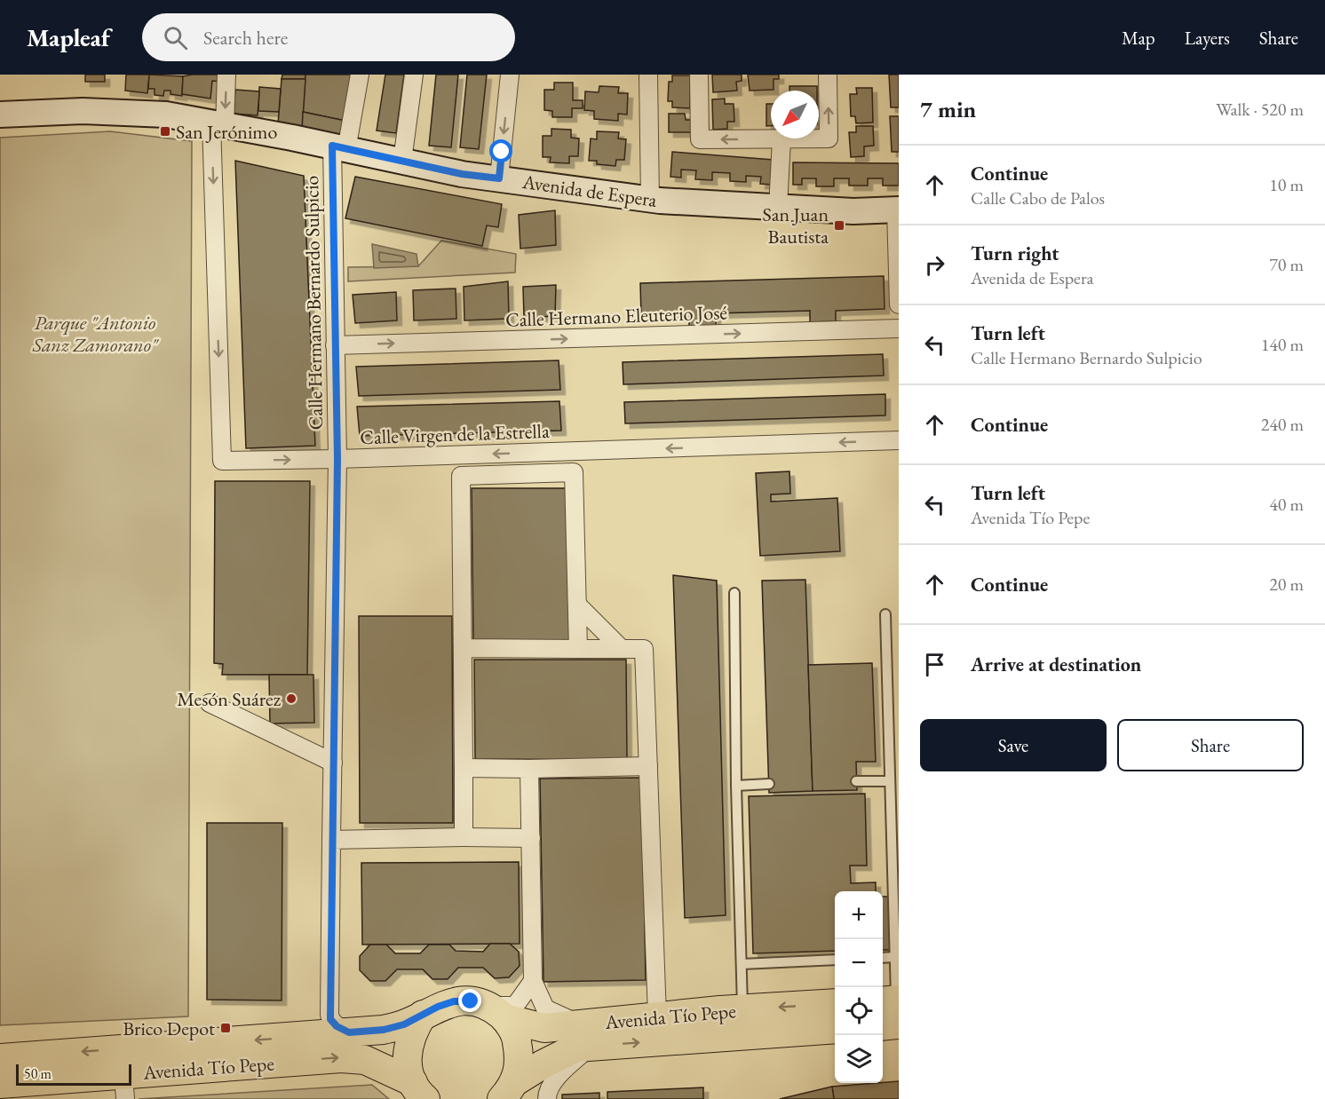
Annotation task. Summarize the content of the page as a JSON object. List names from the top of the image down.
{
  "streets": {
    "main road": ["Avenida Tío Pepe"],
    "street": [
      "Avenida de Espera",
      "Calle Hermano Bernardo Sulpicio",
      "Calle Hermano Eleuterio José",
      "Calle Virgen de la Estrella"
    ]
  },
  "crossings": [
    ["Avenida de Espera", "Calle Hermano Bernardo Sulpicio"],
    ["Avenida de Espera", "Calle Virgen de la Estrella"],
    ["Calle Hermano Bernardo Sulpicio", "Calle Hermano Eleuterio José"],
    ["Calle Hermano Bernardo Sulpicio", "Calle Virgen de la Estrella"],
    ["Calle Hermano Bernardo Sulpicio", "Avenida Tío Pepe"]
  ],
  "one_way": ["Calle Hermano Eleuterio José"],
  "parks": ["Parque \"Antonio Sanz Zamorano\""],
  "places": {
    "transit": ["San Jerónimo", "San Juan Bautista", "Brico Depot"],
    "other": ["Mesón Suárez"]
  },
  "scale_bar": "50 m",
  "north": "bottom left",
  "page": {
    "header": "Mapleaf",
    "search": "Search here",
    "nav": ["Map", "Layers", "Share"],
    "heading": ["7 min", "Walk · 520 m"],
    "list": [
      ["Continue", "Calle Cabo de Palos", "10 m"],
      ["Turn right", "Avenida de Espera", "70 m"],
      ["Turn left", "Calle Hermano Bernardo Sulpicio", "140 m"],
      ["Continue", "240 m"],
      ["Turn left", "Avenida Tío Pepe", "40 m"],
      ["Continue", "20 m"],
      "Arrive at destination"
    ],
    "buttons": ["Save", "Share"],
    "map_buttons": ["+", "−"],
    "scale": "50 m"
  }
}
